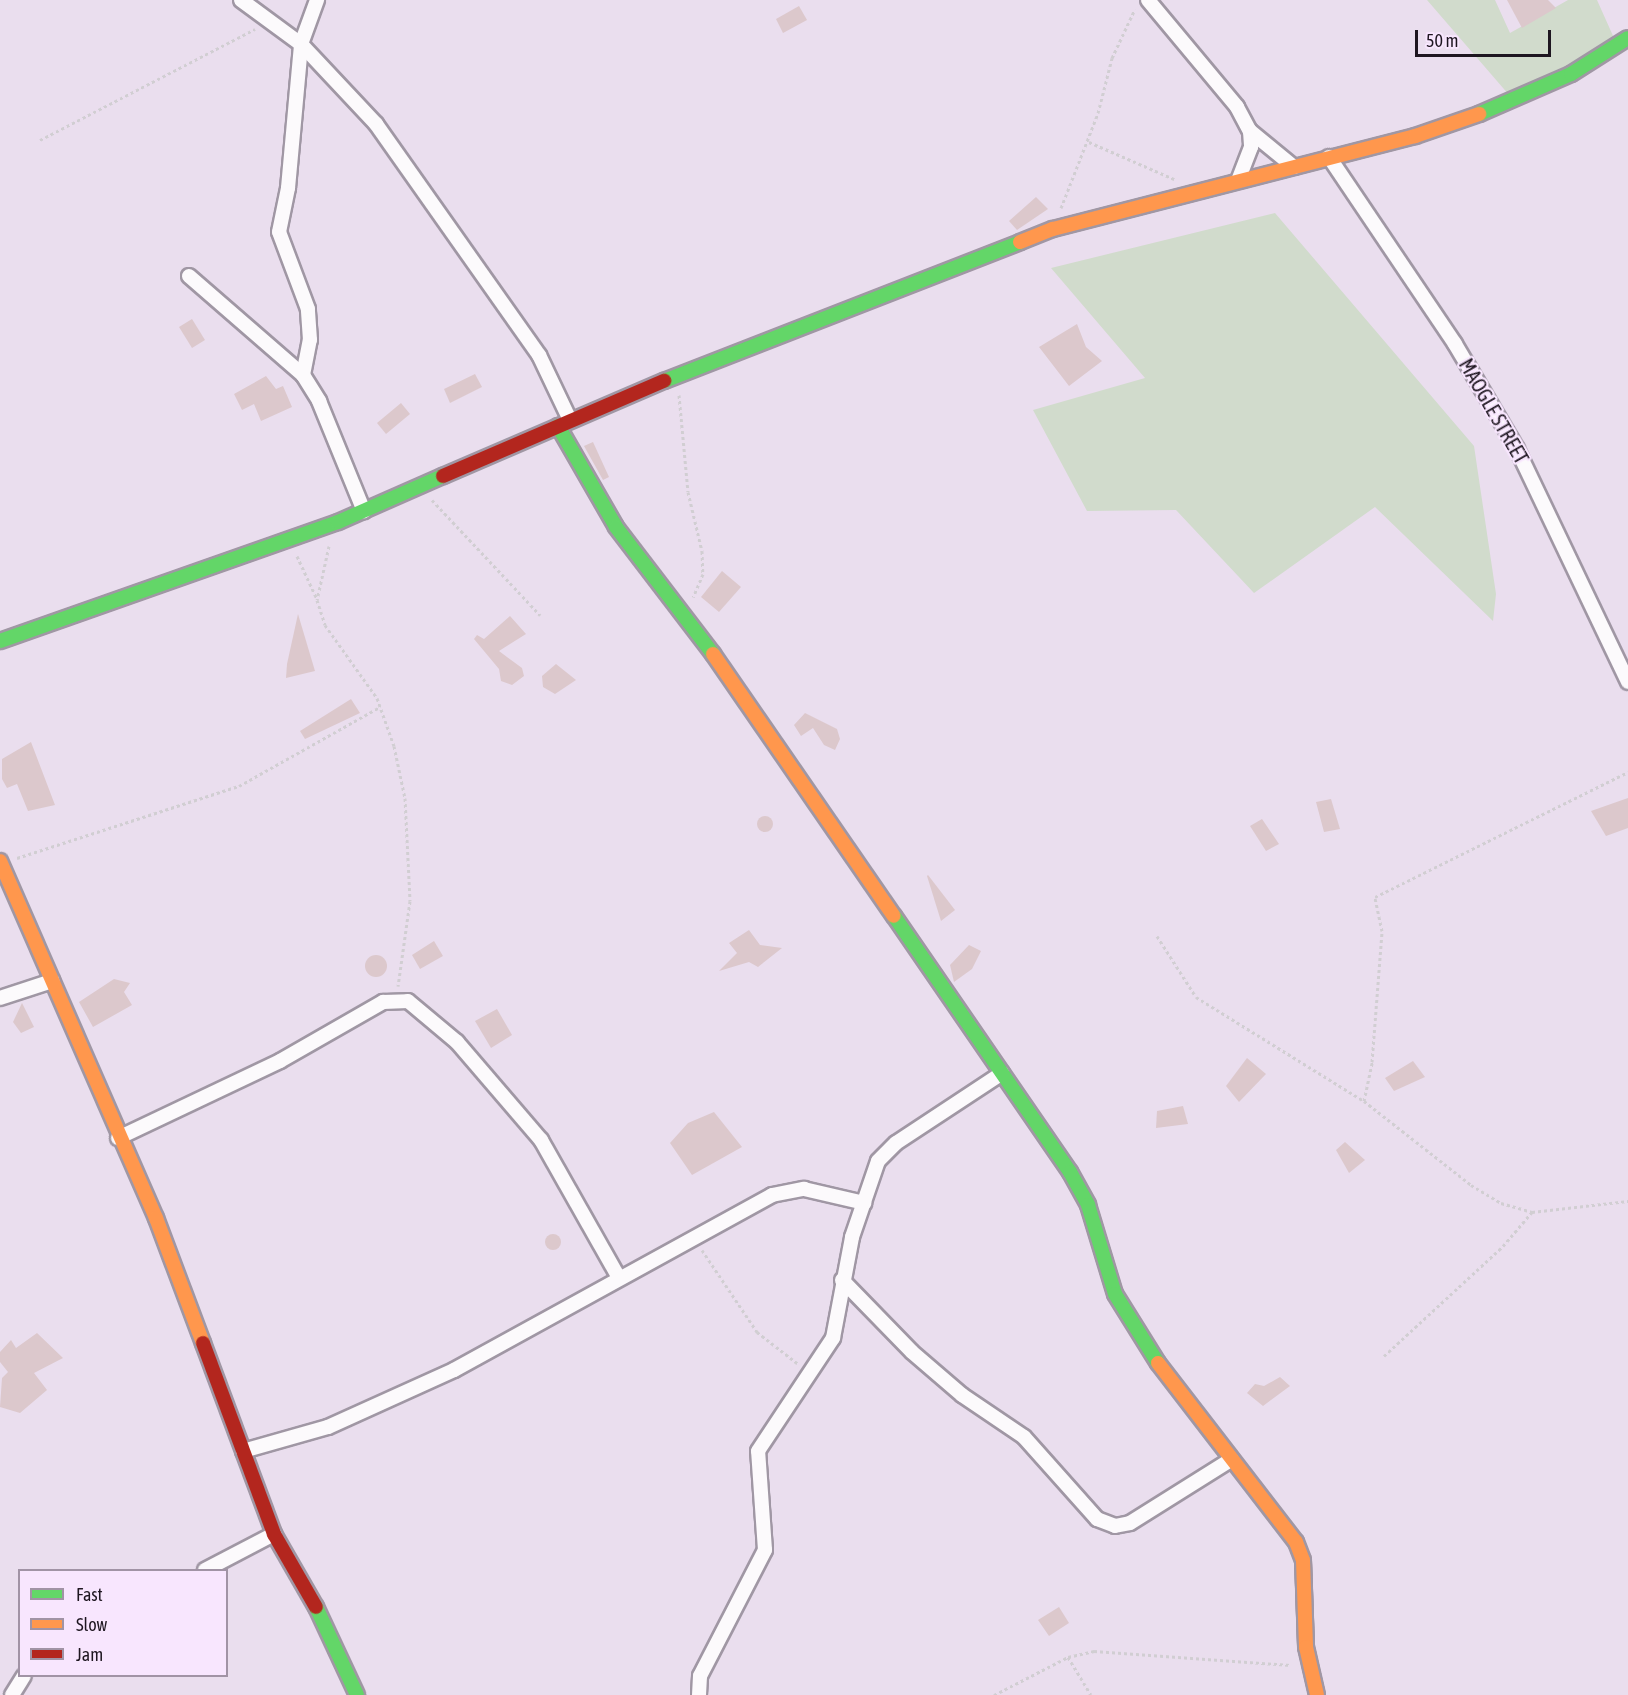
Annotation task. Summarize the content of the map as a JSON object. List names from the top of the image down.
{
  "streets": {
    "street": ["MAOGLE STREET"]
  },
  "legend": ["Fast", "Slow", "Jam"],
  "scale_bar": "50 m"
}
